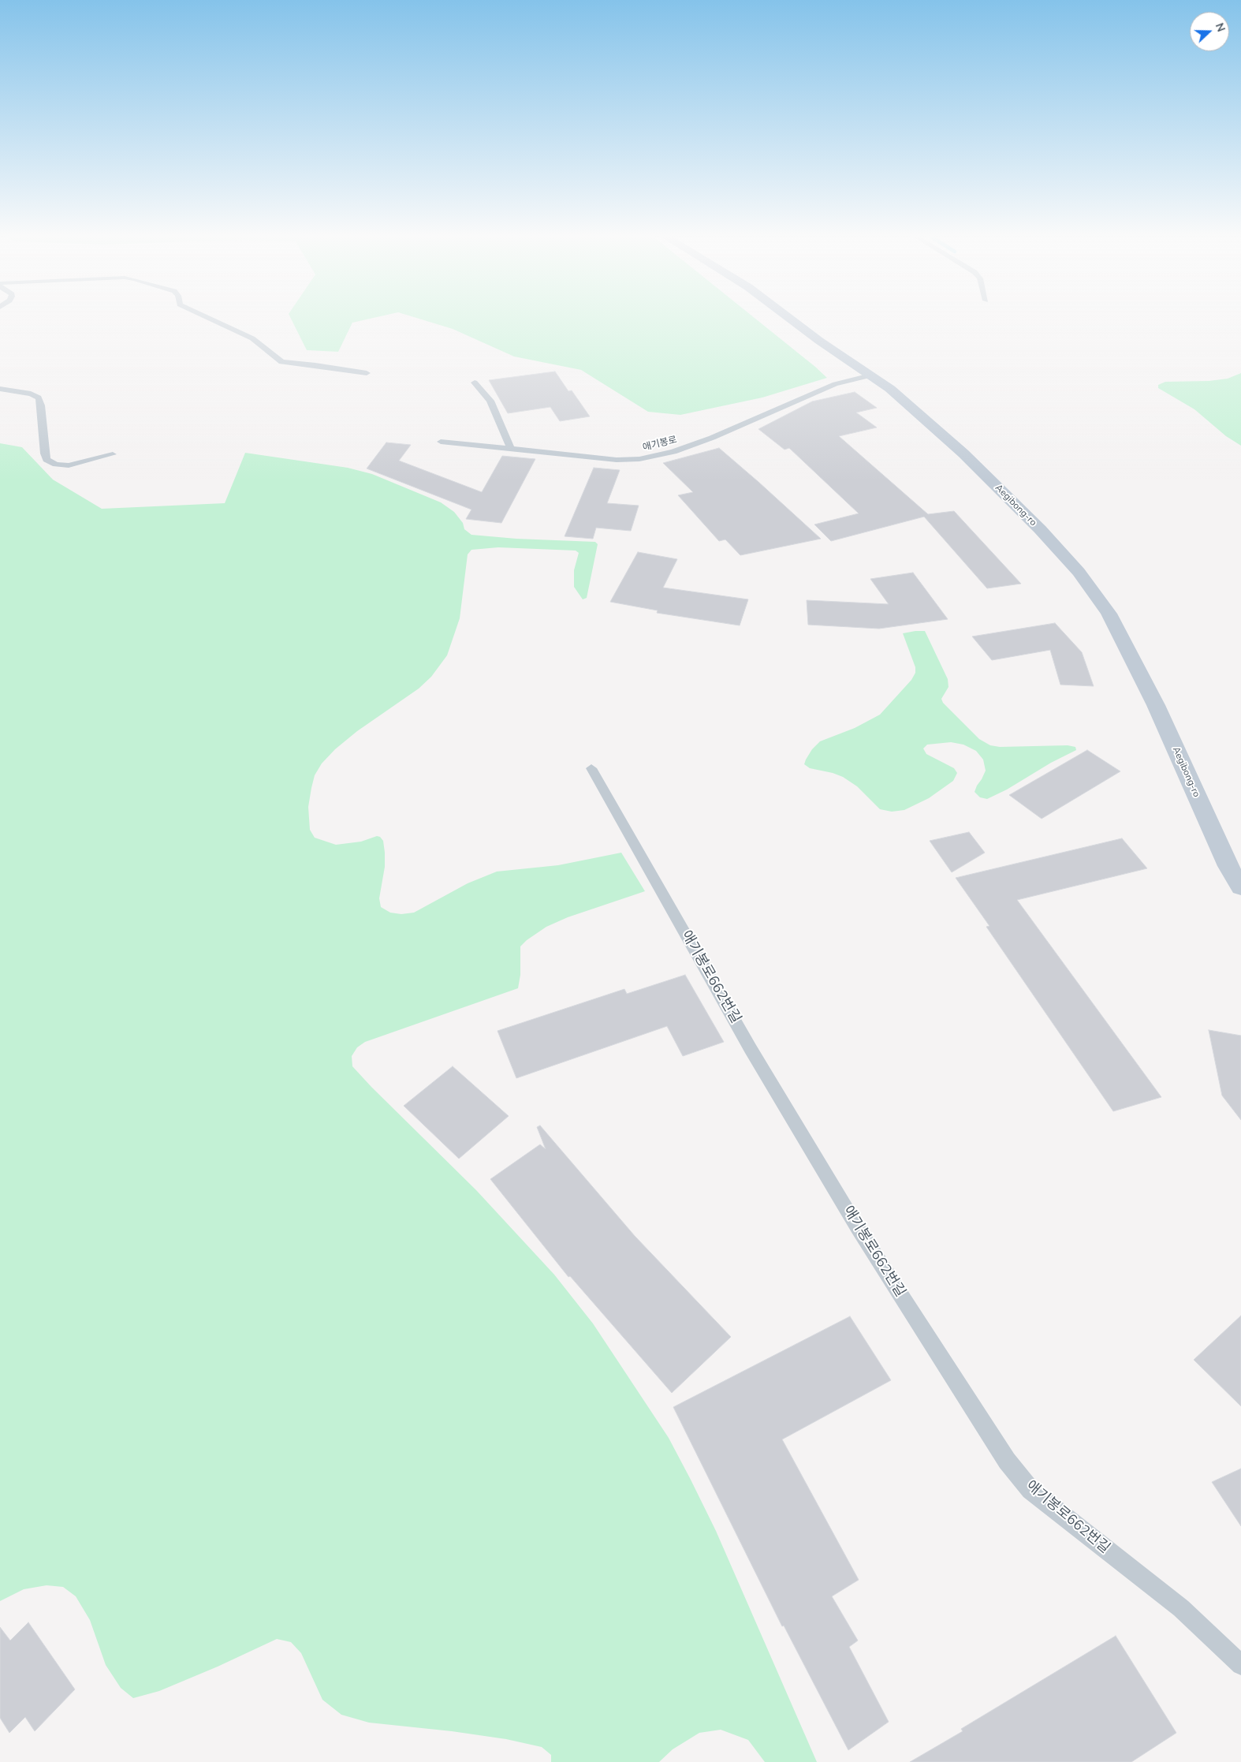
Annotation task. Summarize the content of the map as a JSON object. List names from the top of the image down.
{
  "streets": {
    "main road": ["Aegibong-ro"],
    "lane": ["애기봉로", "애기봉로662번길"]
  },
  "crossings": [
    ["애기봉로", "Aegibong-ro"]
  ],
  "north": "right"
}
